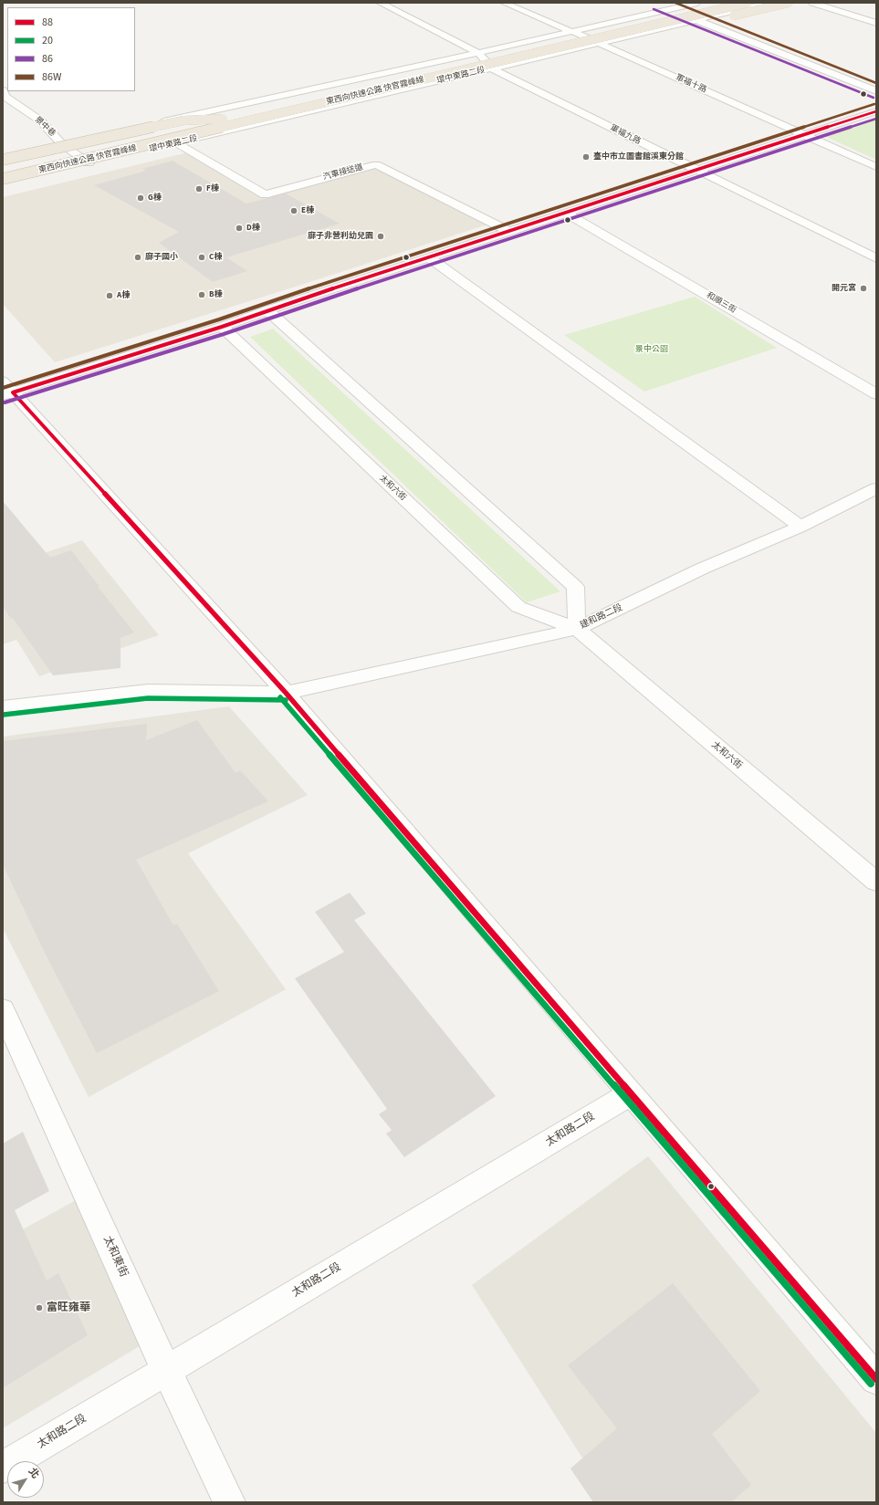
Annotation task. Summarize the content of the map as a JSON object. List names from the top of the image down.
{
  "streets": {
    "highway": ["東西向快速公路 快官霧峰線"],
    "street": [
      "環中東路二段",
      "軍福十路",
      "景中巷",
      "軍福九路",
      "汽車接送道",
      "和順三街",
      "太和六街",
      "建和路二段",
      "太和路二段",
      "太和東街"
    ]
  },
  "crossings": [
    ["環中東路二段", "軍福十路"],
    ["環中東路二段", "景中巷"],
    ["環中東路二段", "軍福九路"],
    ["環中東路二段", "汽車接送道"],
    ["太和六街", "建和路二段"],
    ["太和路二段", "太和東街"]
  ],
  "parks": ["景中公園"],
  "places": [
    "臺中市立圖書館溪東分館",
    "F棟",
    "G棟",
    "E棟",
    "D棟",
    "廍子非營利幼兒園",
    "廍子國小",
    "C棟",
    "開元宮",
    "B棟",
    "A棟",
    "富旺雍華"
  ],
  "lines": [
    "transit line 86W",
    "transit line 86",
    "transit line 88",
    "transit line 20"
  ],
  "legend": [
    "88",
    "20",
    "86",
    "86W"
  ],
  "north": "top right"
}
